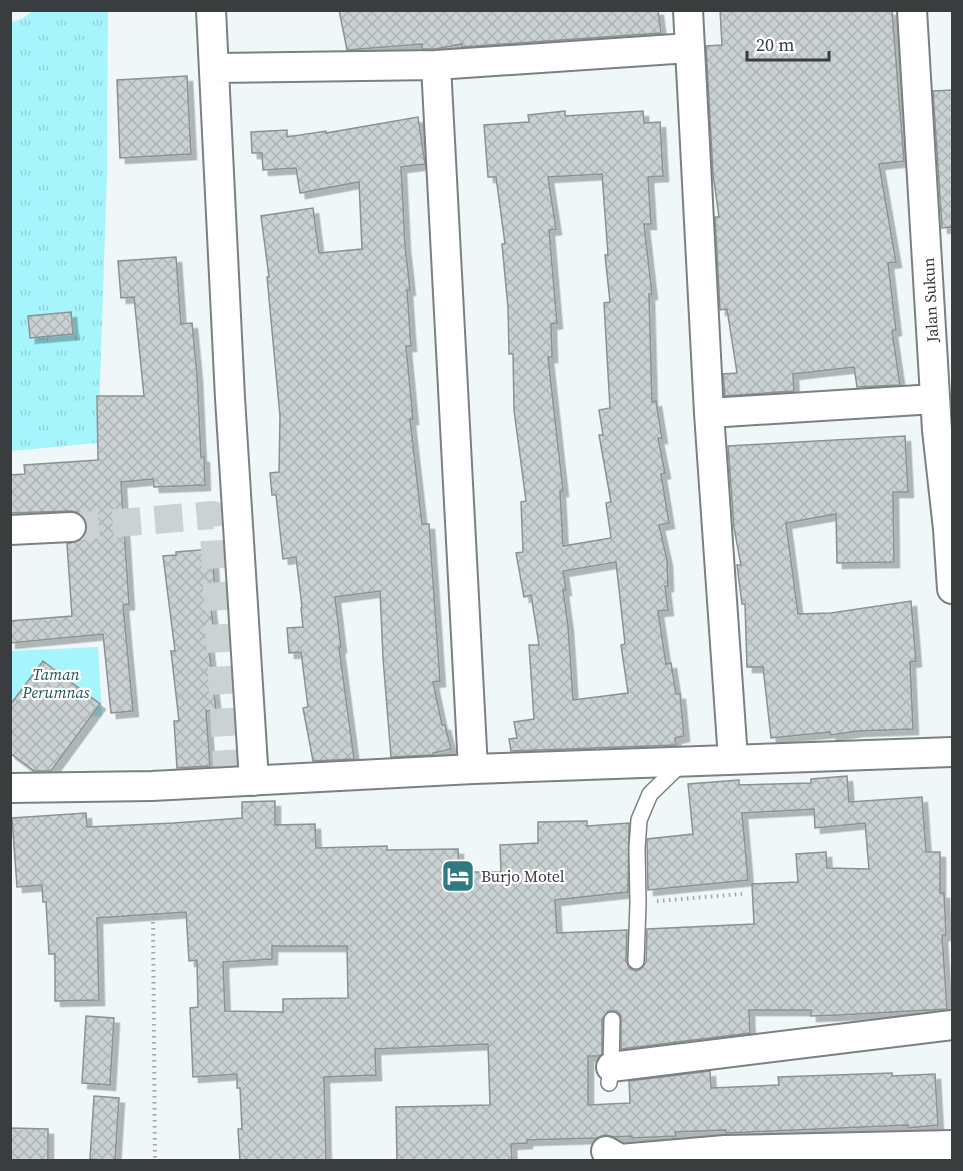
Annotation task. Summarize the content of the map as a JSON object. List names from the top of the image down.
{
  "streets": {
    "street": ["Jalan Sukun"]
  },
  "parks": ["Taman Perumnas"],
  "places": {
    "hotel": ["Burjo Motel"]
  },
  "scale_bar": "20 m"
}
